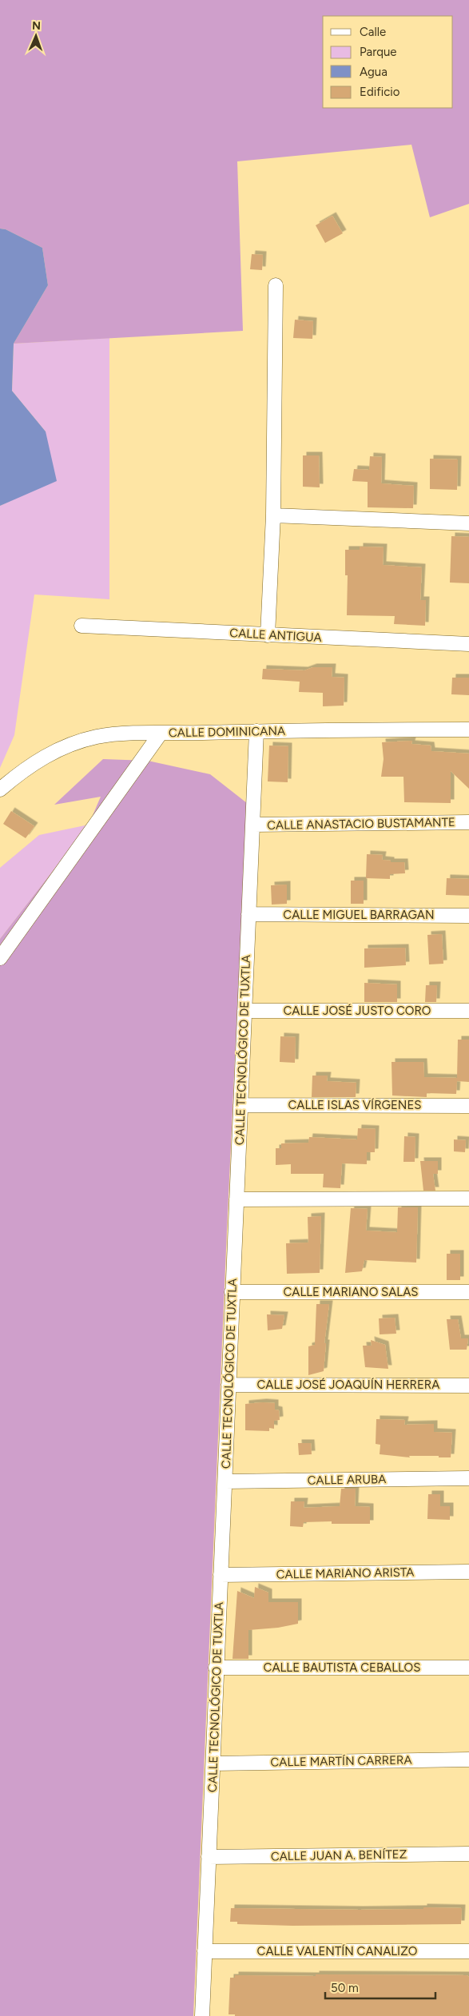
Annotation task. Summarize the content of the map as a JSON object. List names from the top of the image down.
{
  "streets": {
    "street": [
      "CALLE ANTIGUA",
      "CALLE DOMINICANA",
      "CALLE ANASTACIO BUSTAMANTE",
      "CALLE MIGUEL BARRAGAN",
      "CALLE JOSÉ JUSTO CORO",
      "CALLE TECNOLÓGICO DE TUXTLA",
      "CALLE ISLAS VÍRGENES",
      "CALLE MARIANO SALAS",
      "CALLE JOSÉ JOAQUÍN HERRERA",
      "CALLE ARUBA",
      "CALLE MARIANO ARISTA",
      "CALLE BAUTISTA CEBALLOS",
      "CALLE MARTÍN CARRERA",
      "CALLE JUAN A. BENÍTEZ",
      "CALLE VALENTÍN CANALIZO"
    ]
  },
  "crossings": [
    ["CALLE DOMINICANA", "CALLE TECNOLÓGICO DE TUXTLA"],
    ["CALLE ANASTACIO BUSTAMANTE", "CALLE TECNOLÓGICO DE TUXTLA"],
    ["CALLE MIGUEL BARRAGAN", "CALLE TECNOLÓGICO DE TUXTLA"],
    ["CALLE JOSÉ JUSTO CORO", "CALLE TECNOLÓGICO DE TUXTLA"],
    ["CALLE TECNOLÓGICO DE TUXTLA", "CALLE ISLAS VÍRGENES"],
    ["CALLE TECNOLÓGICO DE TUXTLA", "CALLE MARIANO SALAS"],
    ["CALLE TECNOLÓGICO DE TUXTLA", "CALLE JOSÉ JOAQUÍN HERRERA"],
    ["CALLE TECNOLÓGICO DE TUXTLA", "CALLE ARUBA"],
    ["CALLE TECNOLÓGICO DE TUXTLA", "CALLE MARIANO ARISTA"],
    ["CALLE TECNOLÓGICO DE TUXTLA", "CALLE BAUTISTA CEBALLOS"],
    ["CALLE TECNOLÓGICO DE TUXTLA", "CALLE MARTÍN CARRERA"],
    ["CALLE TECNOLÓGICO DE TUXTLA", "CALLE JUAN A. BENÍTEZ"],
    ["CALLE TECNOLÓGICO DE TUXTLA", "CALLE VALENTÍN CANALIZO"]
  ],
  "legend": [
    "Calle",
    "Parque",
    "Agua",
    "Edificio"
  ],
  "scale_bar": "50 m",
  "north": "top"
}
